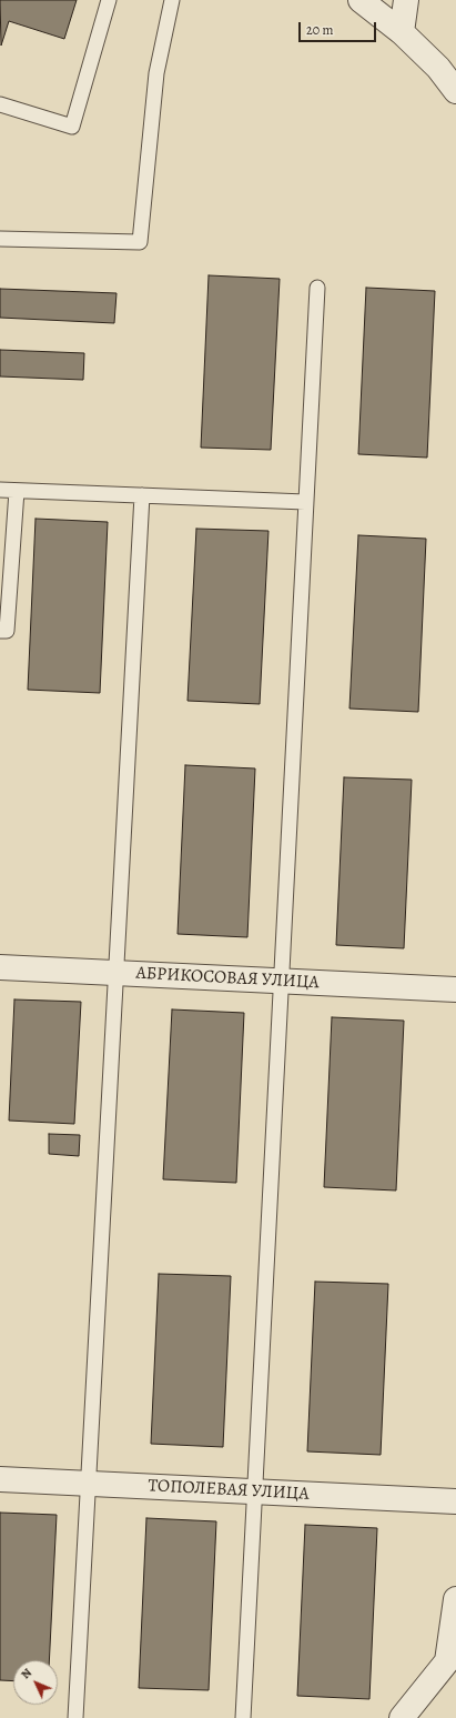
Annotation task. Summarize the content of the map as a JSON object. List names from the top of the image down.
{
  "streets": {
    "street": ["АБРИКОСОВАЯ УЛИЦА", "ТОПОЛЕВАЯ УЛИЦА"]
  },
  "scale_bar": "20 m",
  "north": "top left"
}
